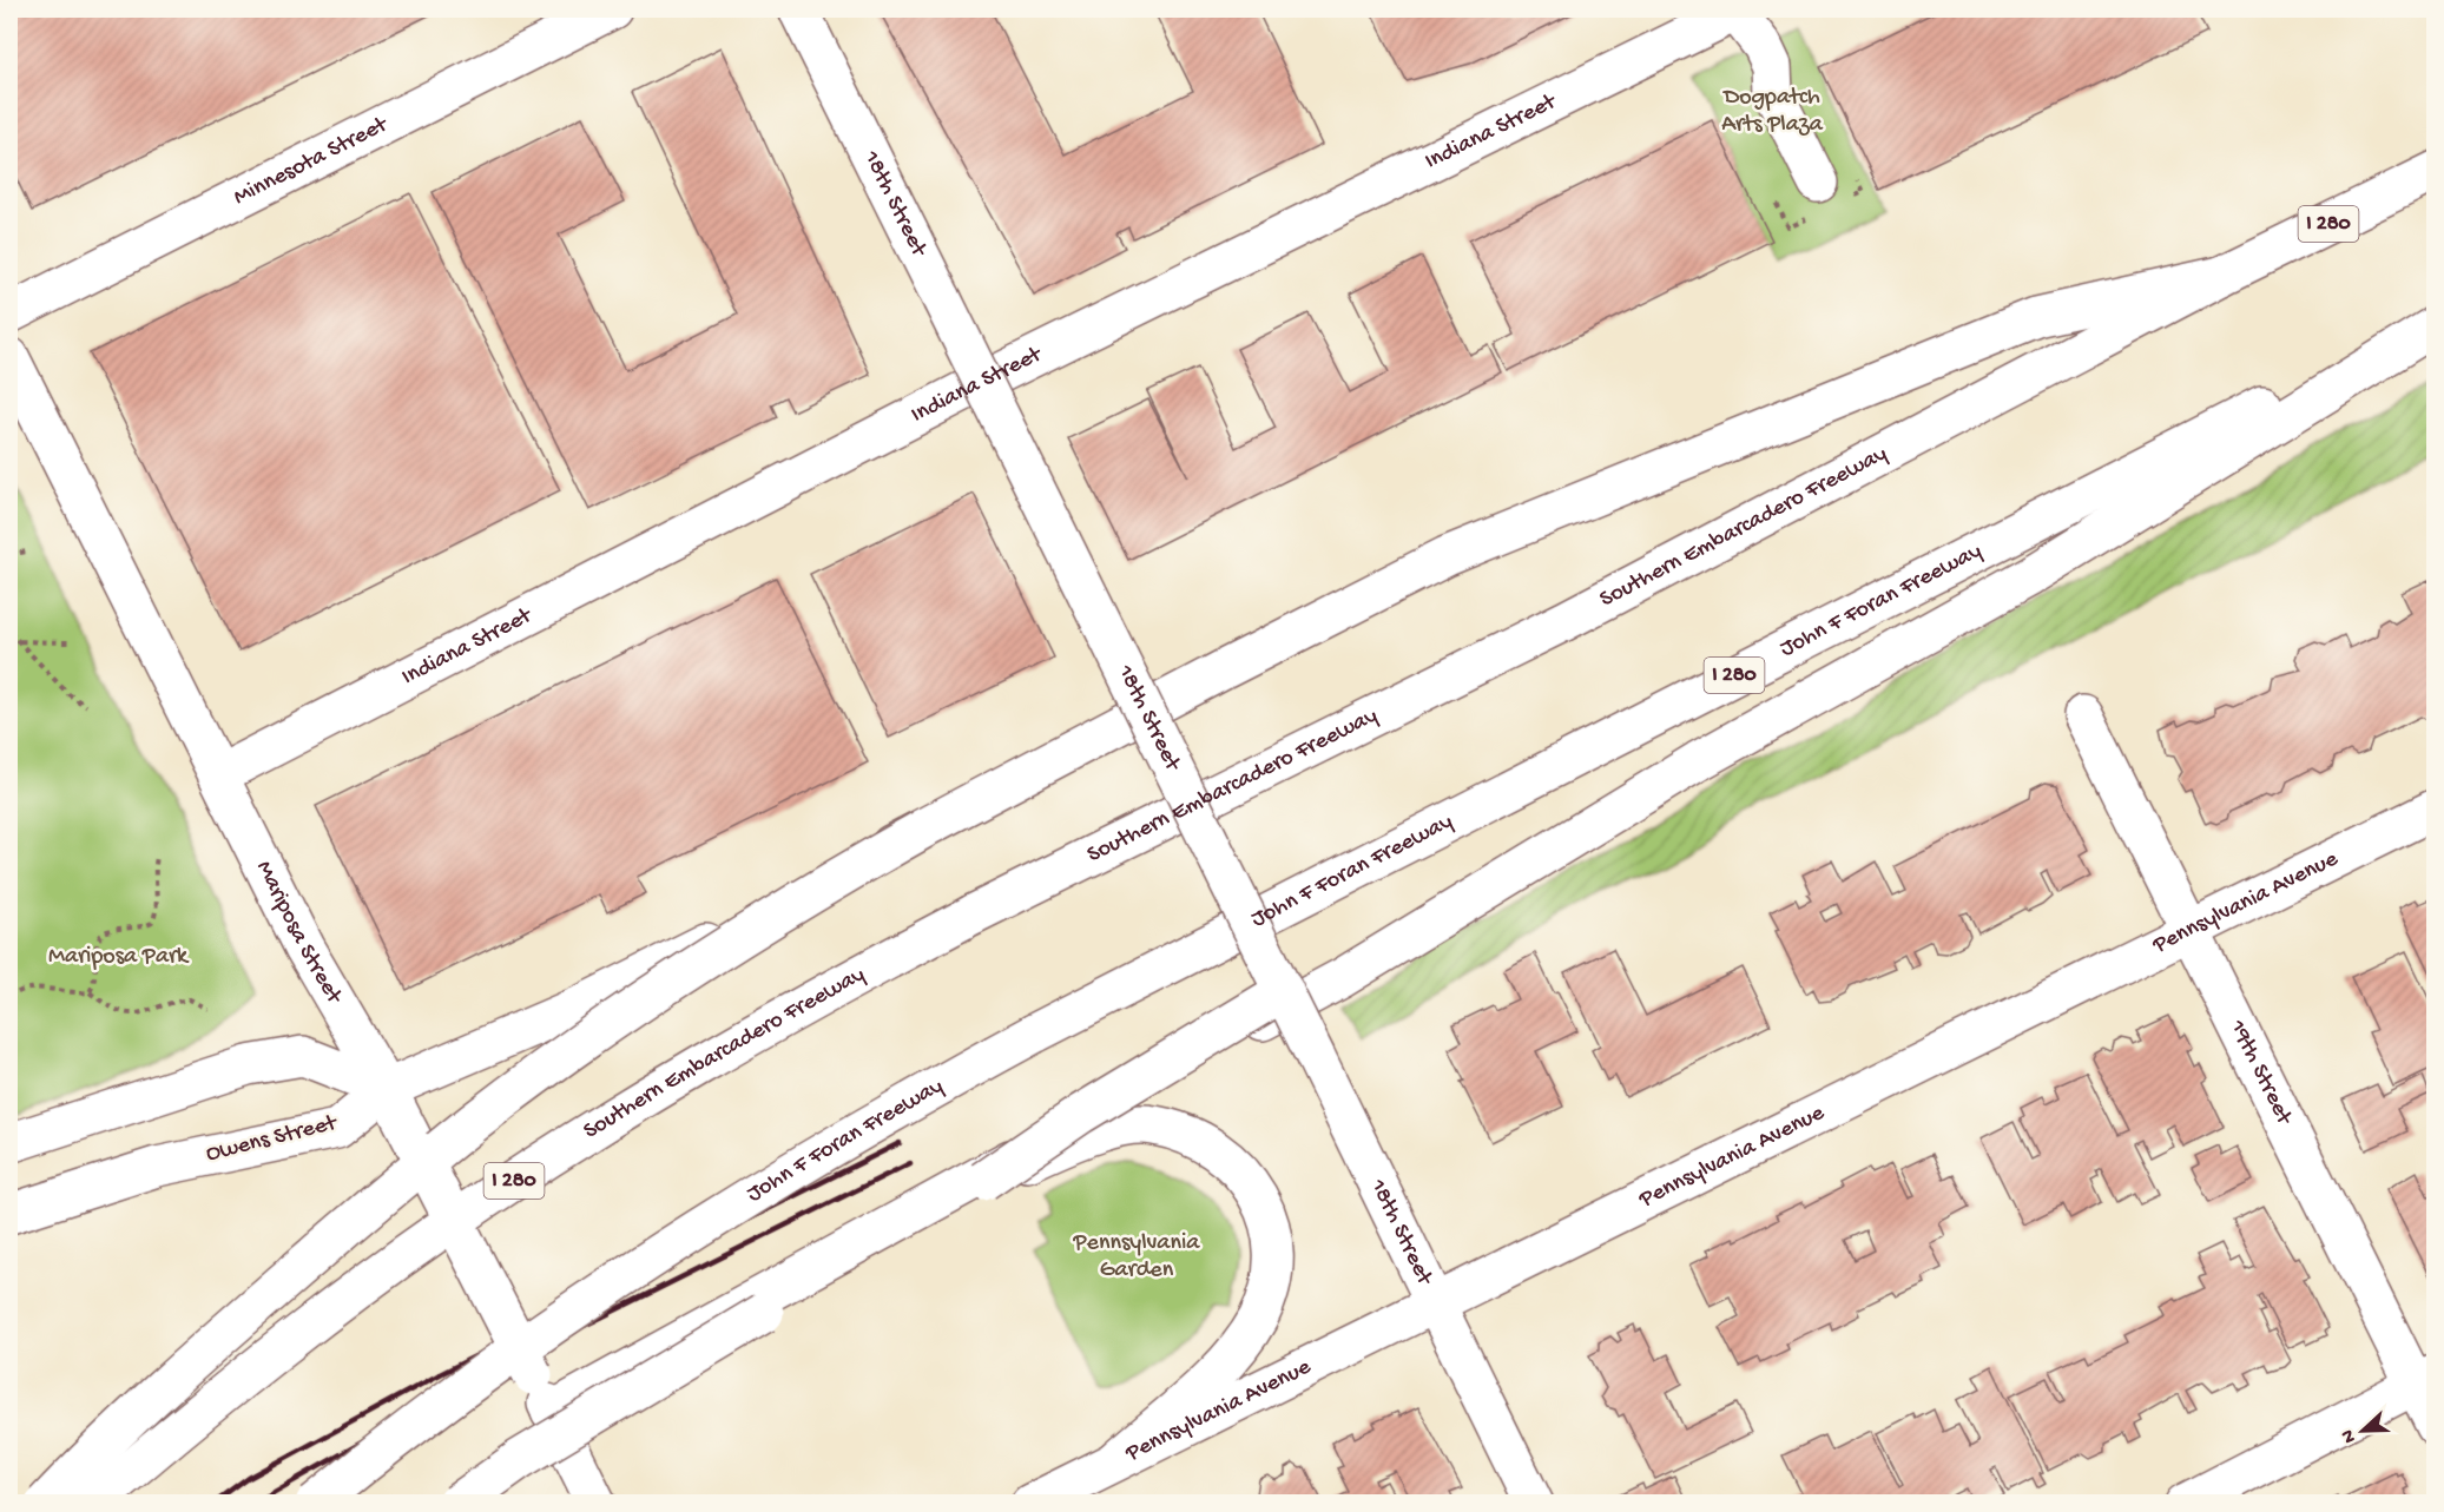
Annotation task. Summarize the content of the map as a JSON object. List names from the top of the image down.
{
  "streets": {
    "main road": [
      "Indiana Street",
      "Minnesota Street",
      "18th Street",
      "I 280",
      "Southern Embarcadero Freeway",
      "John F Foran Freeway",
      "Pennsylvania Avenue",
      "Mariposa Street",
      "19th Street",
      "Owens Street"
    ]
  },
  "crossings": [
    ["Indiana Street", "Mariposa Street"],
    ["18th Street", "Pennsylvania Avenue"],
    ["Southern Embarcadero Freeway", "Owens Street"],
    ["Pennsylvania Avenue", "19th Street"],
    ["Mariposa Street", "Owens Street"]
  ],
  "parks": ["Dogpatch Arts Plaza", "Mariposa Park", "Pennsylvania Garden"],
  "north": "left"
}
